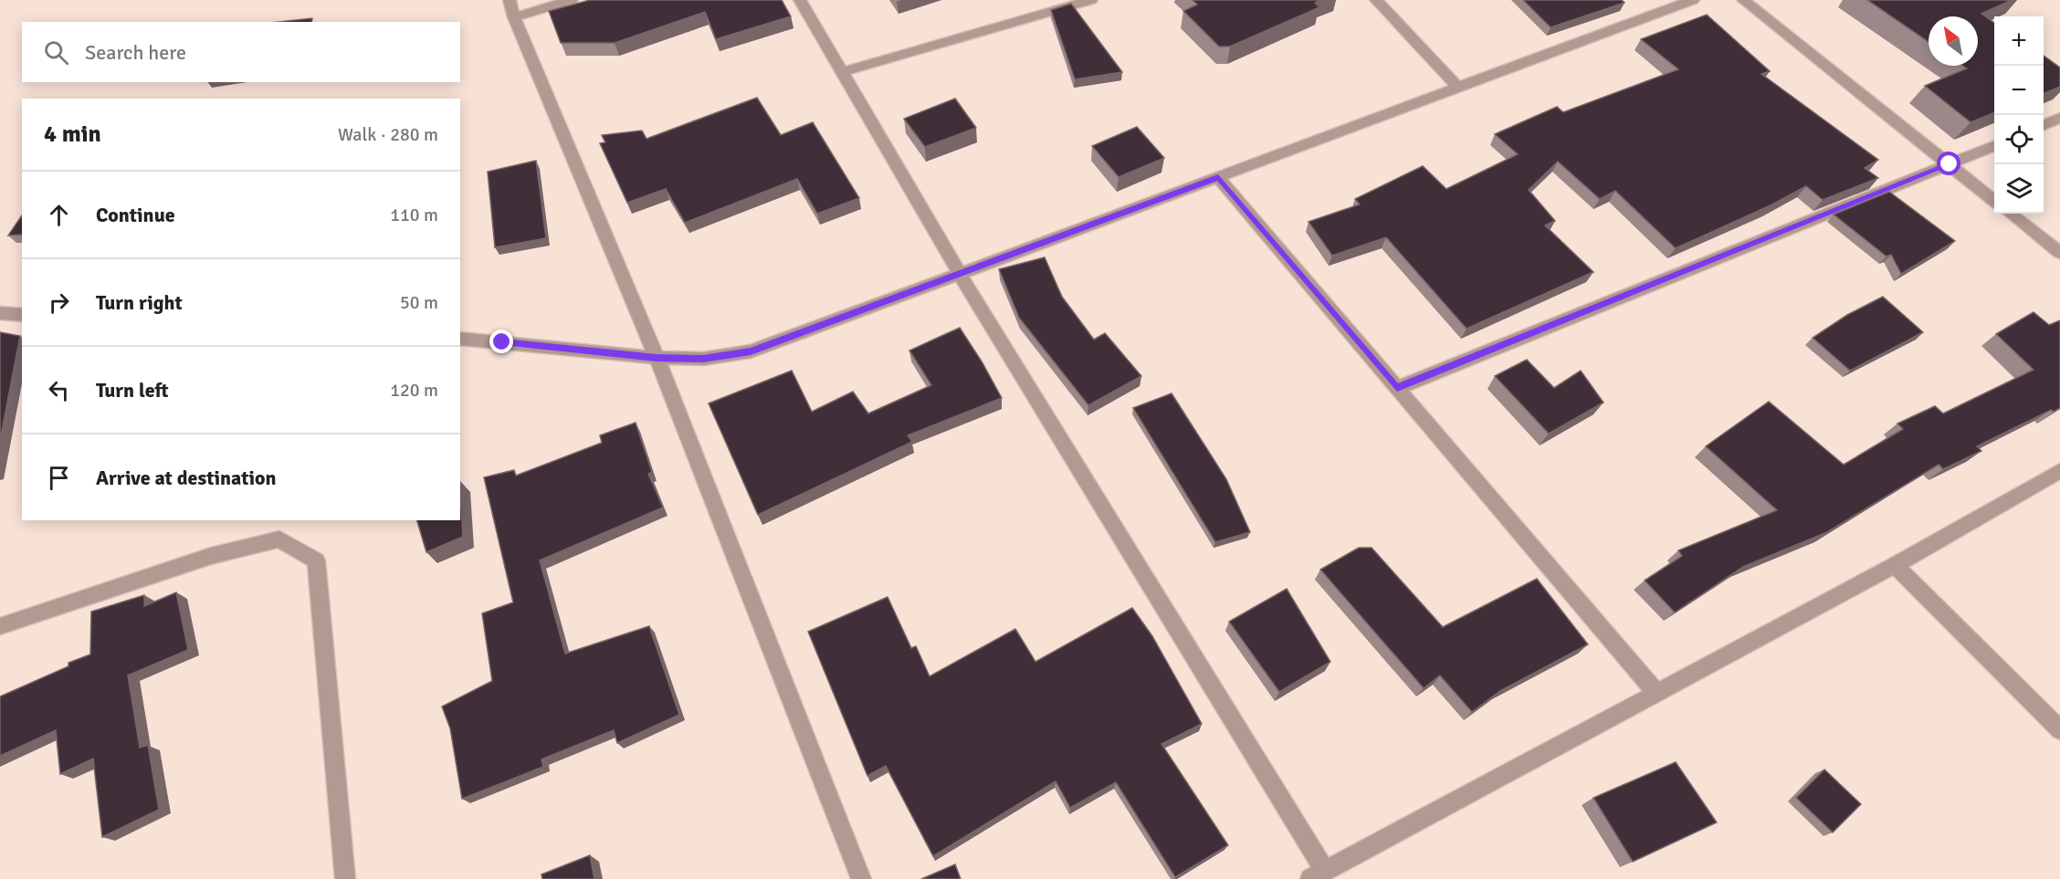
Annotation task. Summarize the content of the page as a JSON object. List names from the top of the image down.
{
  "north": "top left",
  "page": {
    "map_buttons": ["+", "−"],
    "search": "Search here",
    "heading": ["4 min", "Walk · 280 m"],
    "list": [
      ["Continue", "110 m"],
      ["Turn right", "50 m"],
      ["Turn left", "120 m"],
      "Arrive at destination"
    ]
  }
}
